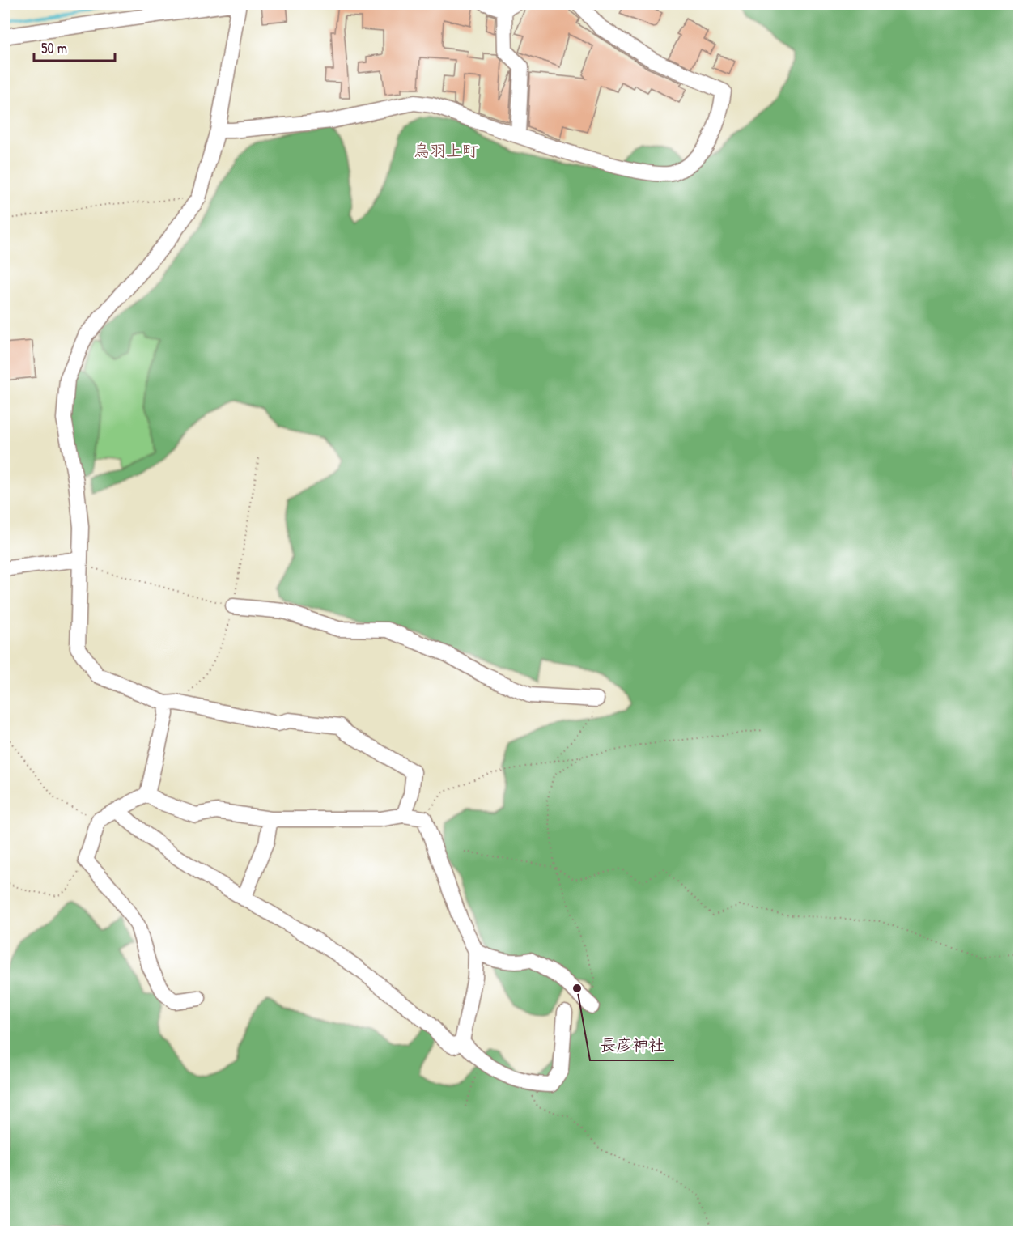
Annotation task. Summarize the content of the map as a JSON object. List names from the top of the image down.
{
  "districts": ["鳥羽上町"],
  "places": ["長彦神社"],
  "scale_bar": "50 m"
}
